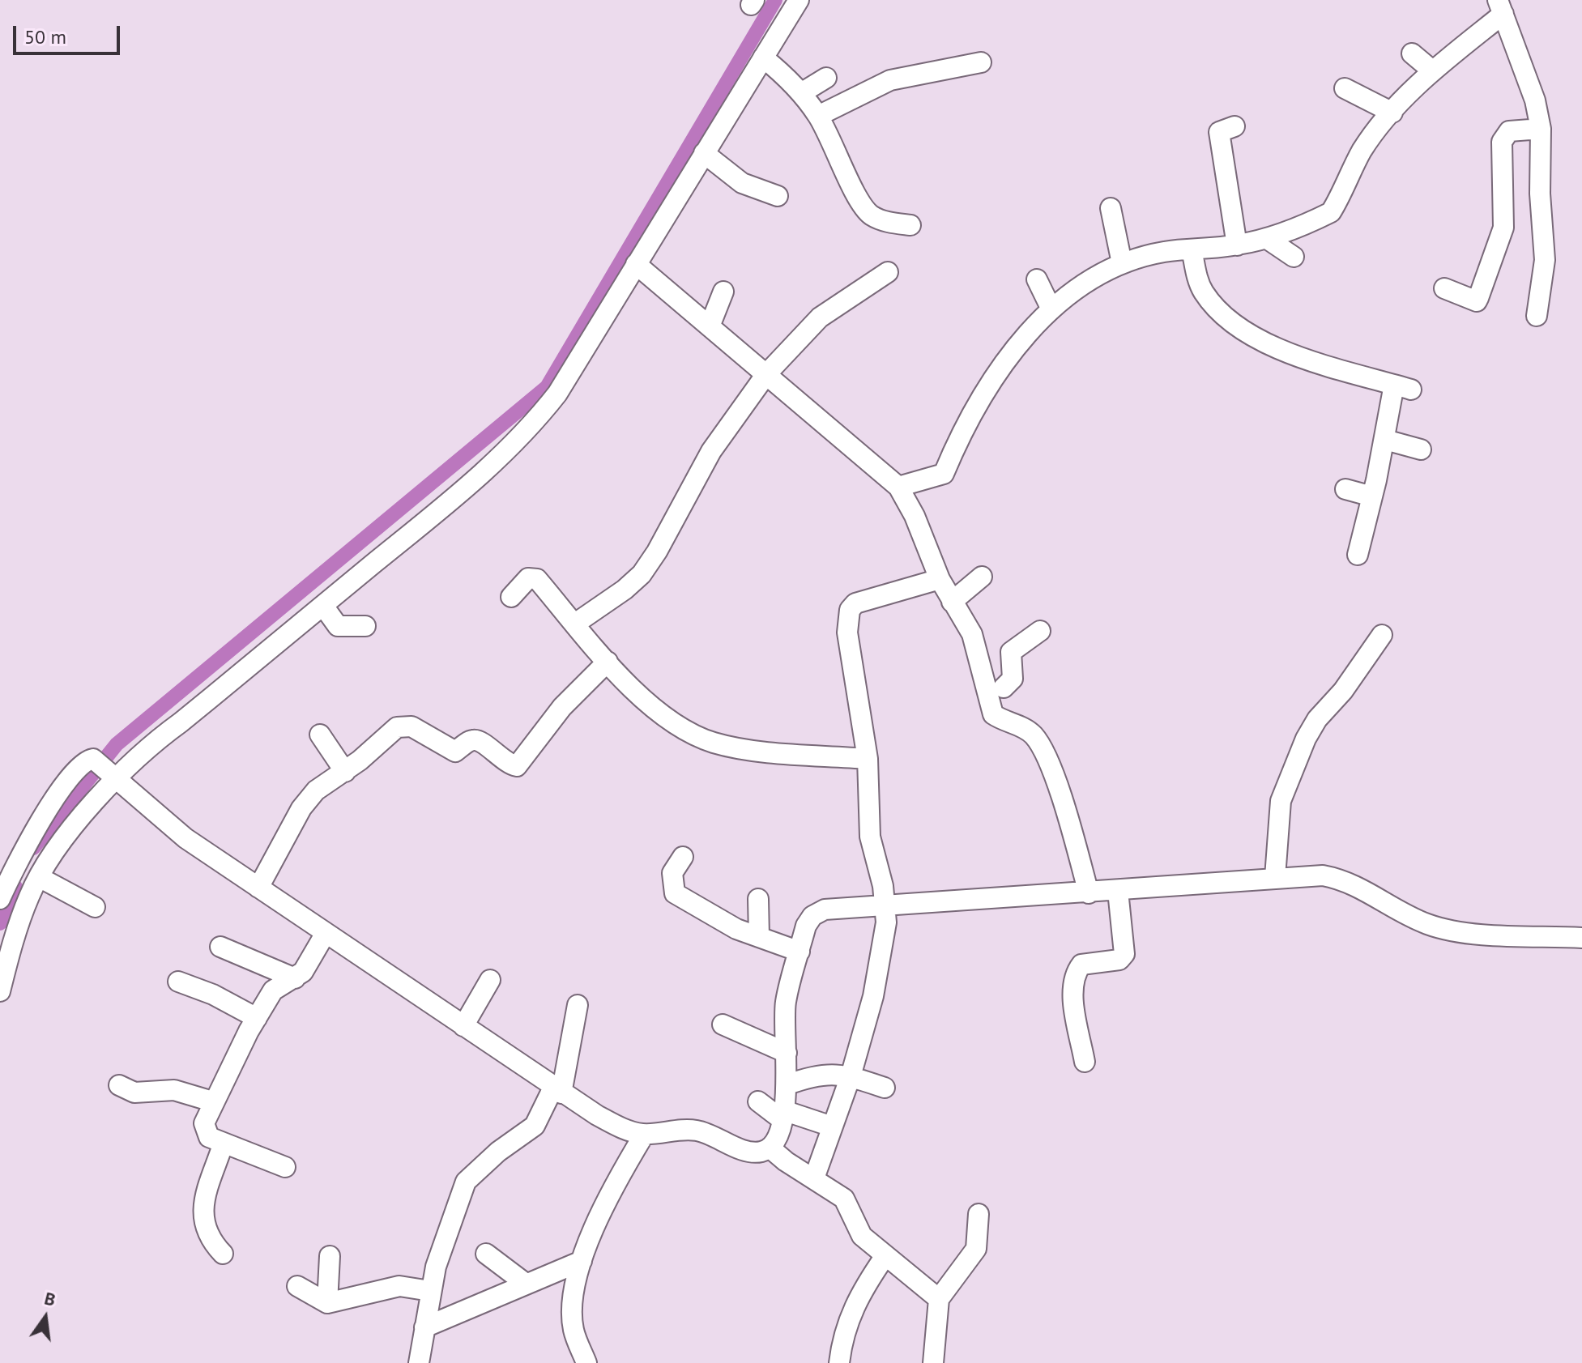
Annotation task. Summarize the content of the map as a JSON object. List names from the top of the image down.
{
  "scale_bar": "50 m",
  "north": "top"
}
